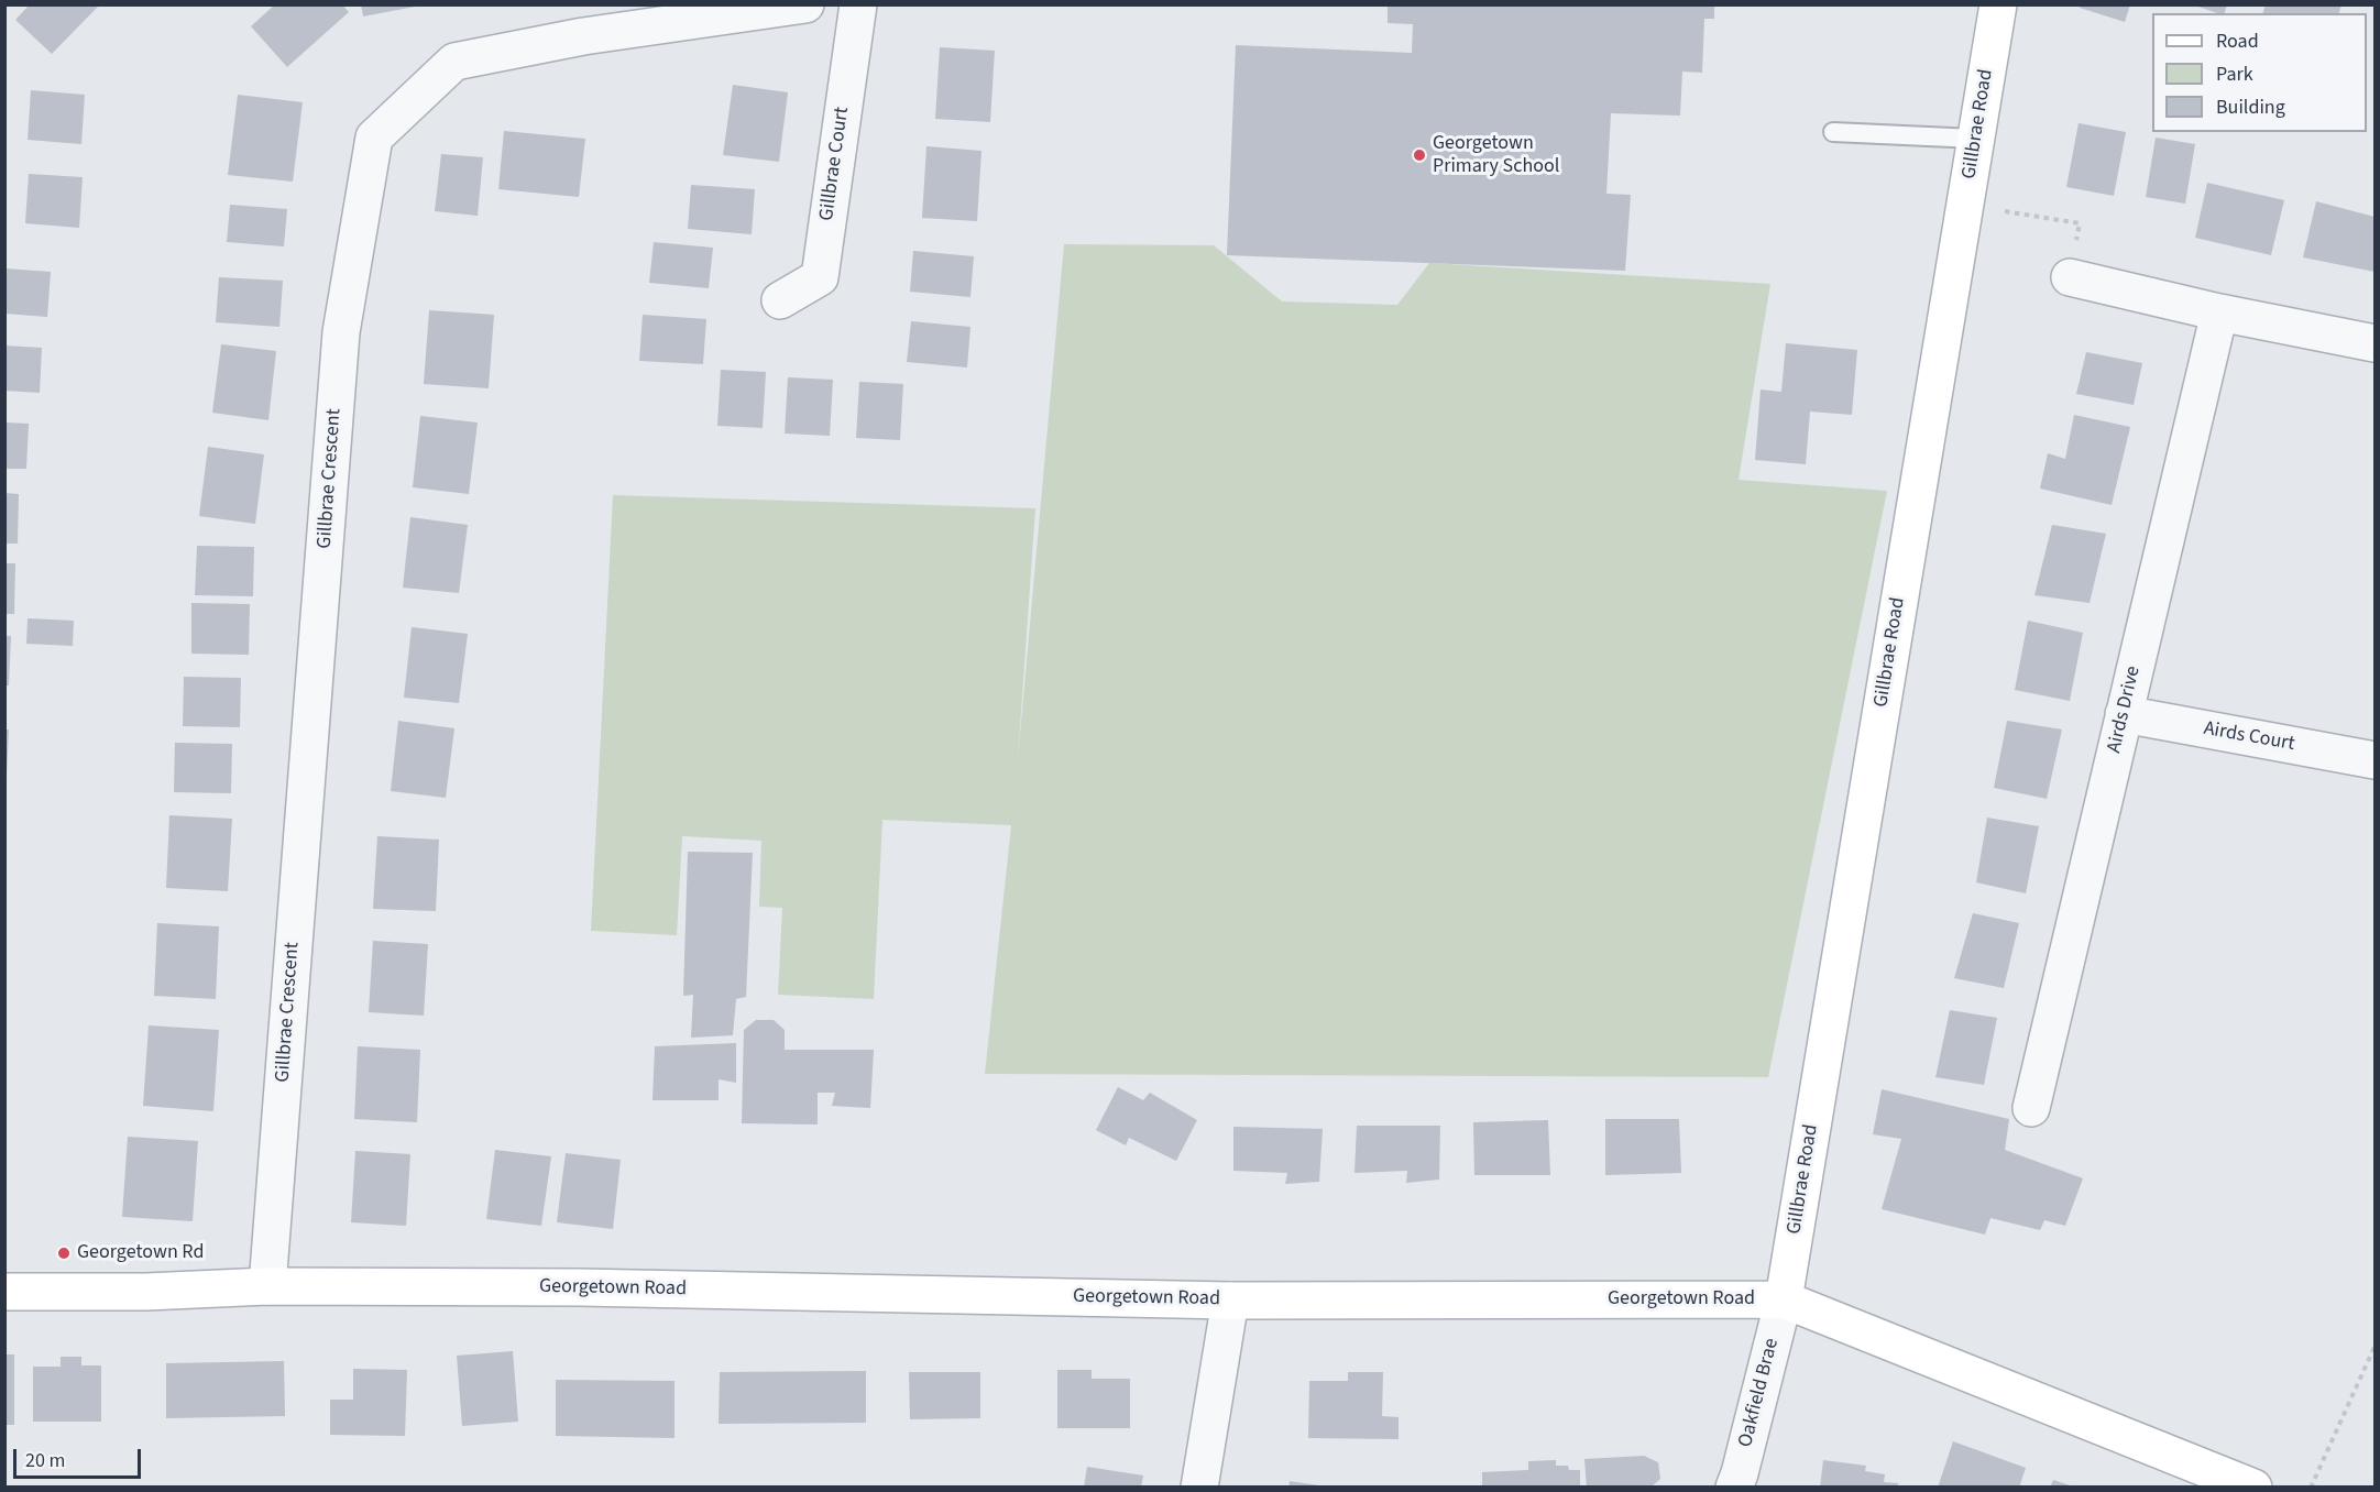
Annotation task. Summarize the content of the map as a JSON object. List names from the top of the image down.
{
  "streets": {
    "street": [
      "Gillbrae Road",
      "Gillbrae Court",
      "Gillbrae Crescent",
      "Airds Drive",
      "Airds Court",
      "Georgetown Road",
      "Oakfield Brae"
    ]
  },
  "crossings": [
    ["Gillbrae Road", "Georgetown Road"],
    ["Gillbrae Road", "Oakfield Brae"],
    ["Gillbrae Crescent", "Georgetown Road"],
    ["Airds Drive", "Airds Court"],
    ["Georgetown Road", "Oakfield Brae"]
  ],
  "places": ["Georgetown Primary School", "Georgetown Rd"],
  "legend": ["Road", "Park", "Building"],
  "scale_bar": "20 m"
}
